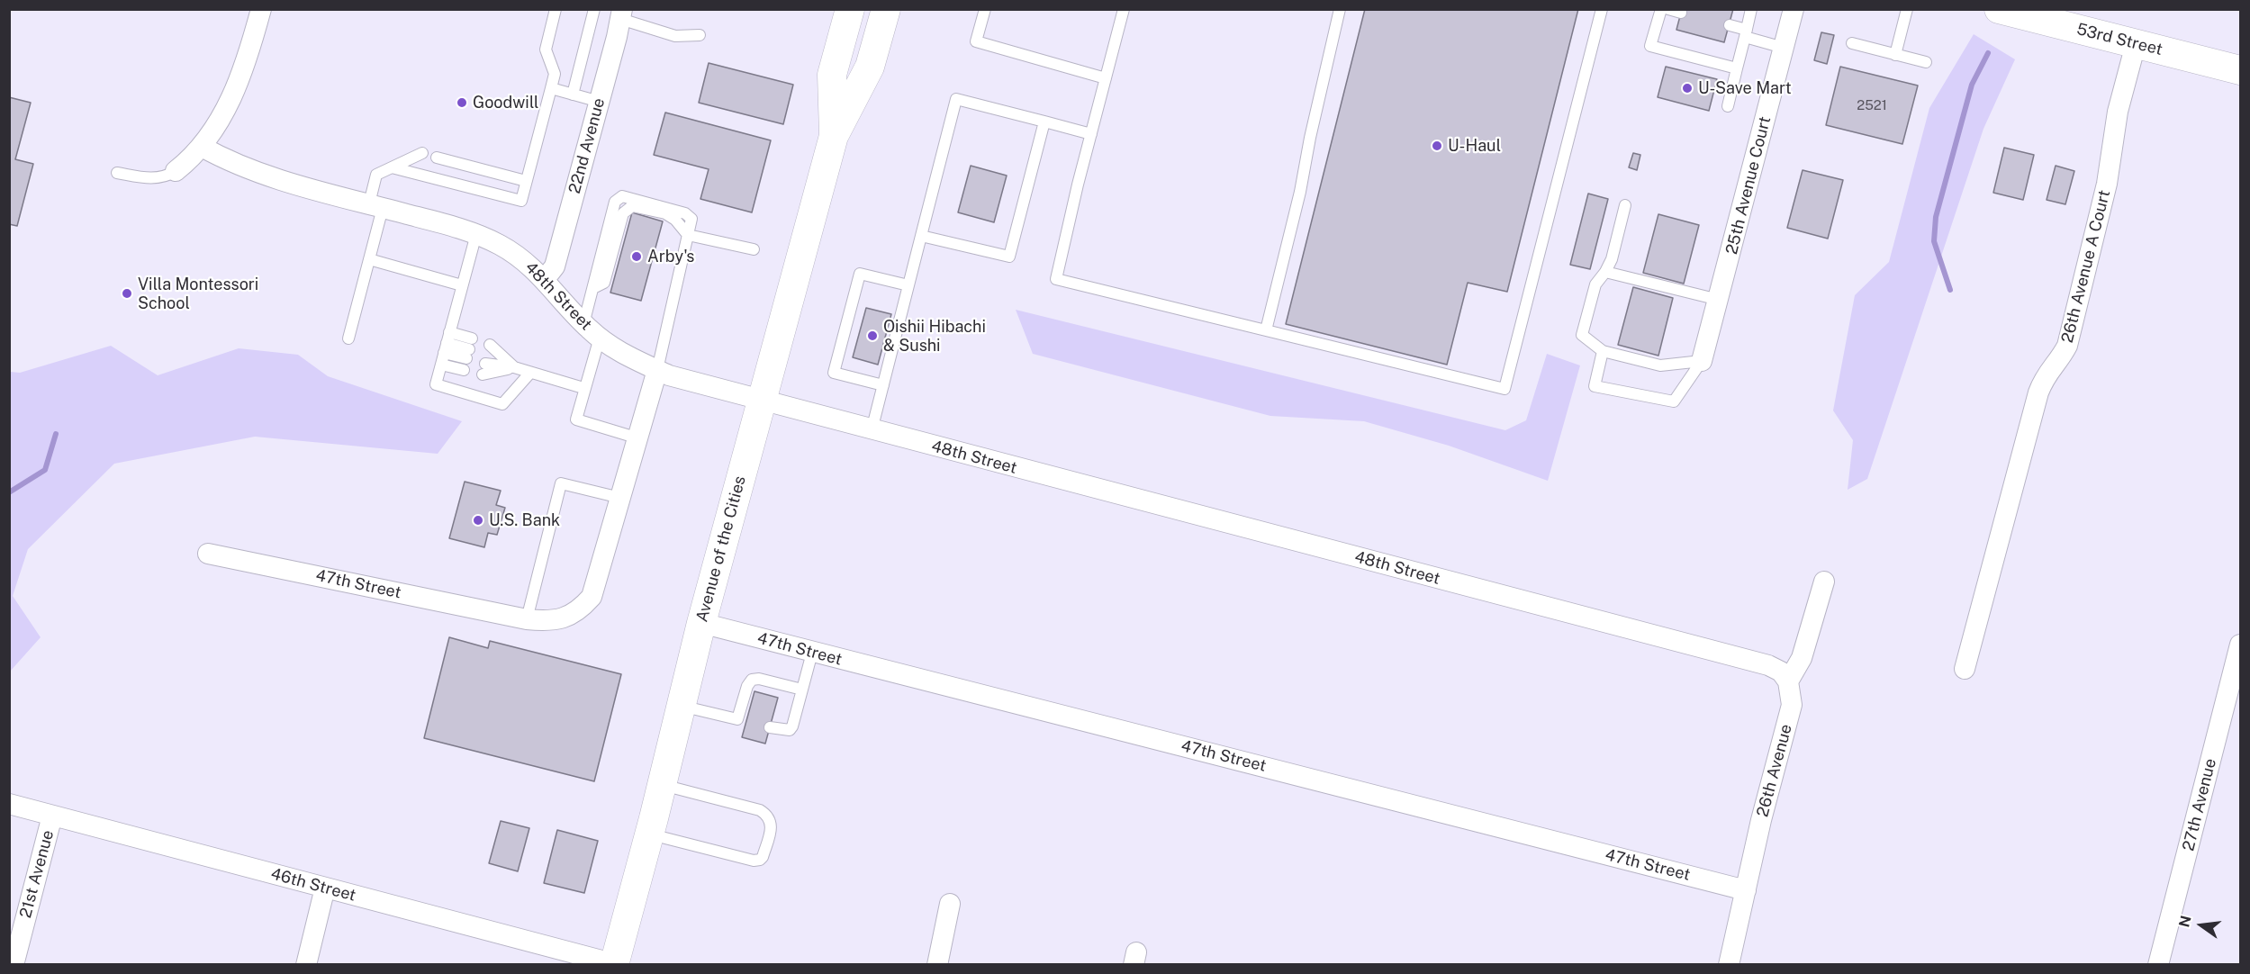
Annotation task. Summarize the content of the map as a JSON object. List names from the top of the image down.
{
  "streets": {
    "main road": ["53rd Street", "Avenue of the Cities"],
    "street": [
      "22nd Avenue",
      "25th Avenue Court",
      "26th Avenue A Court",
      "48th Street",
      "47th Street",
      "26th Avenue",
      "27th Avenue",
      "21st Avenue",
      "46th Street"
    ]
  },
  "crossings": [
    ["53rd Street", "26th Avenue A Court"],
    ["22nd Avenue", "48th Street"],
    ["48th Street", "Avenue of the Cities"],
    ["48th Street", "26th Avenue"],
    ["Avenue of the Cities", "47th Street"],
    ["Avenue of the Cities", "46th Street"],
    ["47th Street", "26th Avenue"],
    ["21st Avenue", "46th Street"]
  ],
  "places": [
    "U-Save Mart",
    "Goodwill",
    "U-Haul",
    "Arby's",
    "Villa Montessori School",
    "Oishii Hibachi & Sushi",
    "U.S. Bank"
  ],
  "house_numbers": ["2521"],
  "north": "left"
}
